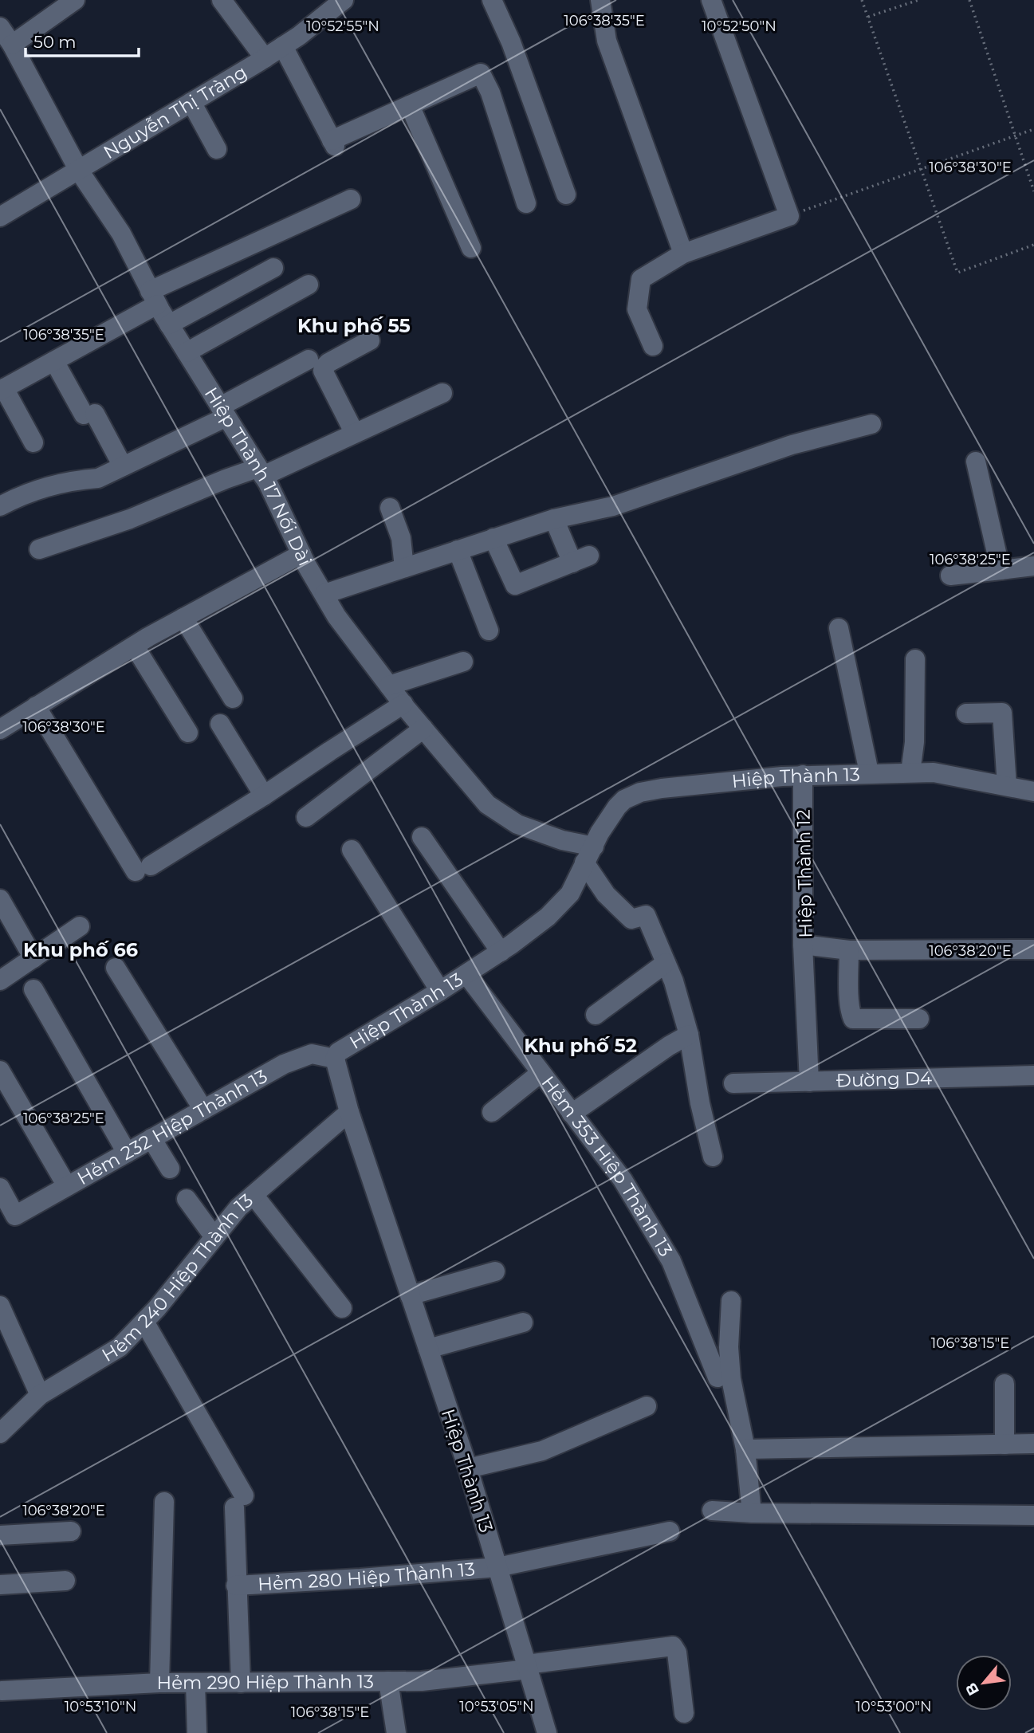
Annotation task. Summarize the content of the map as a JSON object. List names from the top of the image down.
{
  "streets": {
    "street": [
      "Nguyễn Thị Tràng",
      "Hiệp Thành 17 Nối Dài",
      "Hiệp Thành 13",
      "Hiệp Thành 12",
      "Đường D4",
      "Hẻm 232 Hiệp Thành 13",
      "Hẻm 353 Hiệp Thành 13",
      "Hẻm 240 Hiệp Thành 13",
      "Hẻm 280 Hiệp Thành 13",
      "Hẻm 290 Hiệp Thành 13"
    ]
  },
  "crossings": [
    ["Nguyễn Thị Tràng", "Hiệp Thành 17 Nối Dài"],
    ["Hiệp Thành 17 Nối Dài", "Hiệp Thành 13"],
    ["Hiệp Thành 13", "Hiệp Thành 12"],
    ["Hiệp Thành 13", "Hẻm 232 Hiệp Thành 13"],
    ["Hiệp Thành 13", "Hẻm 353 Hiệp Thành 13"],
    ["Hiệp Thành 13", "Hẻm 240 Hiệp Thành 13"],
    ["Hiệp Thành 13", "Hẻm 280 Hiệp Thành 13"],
    ["Hiệp Thành 13", "Hẻm 290 Hiệp Thành 13"]
  ],
  "districts": ["Khu phố 55", "Khu phố 66", "Khu phố 52"],
  "scale_bar": "50 m",
  "north": "bottom left",
  "coordinates": [
    "106°38'35\"E",
    "10°52'55\"N",
    "10°52'50\"N",
    "106°38'30\"E",
    "106°38'25\"E",
    "106°38'20\"E",
    "106°38'15\"E",
    "10°53'10\"N",
    "10°53'05\"N",
    "10°53'00\"N"
  ]
}
